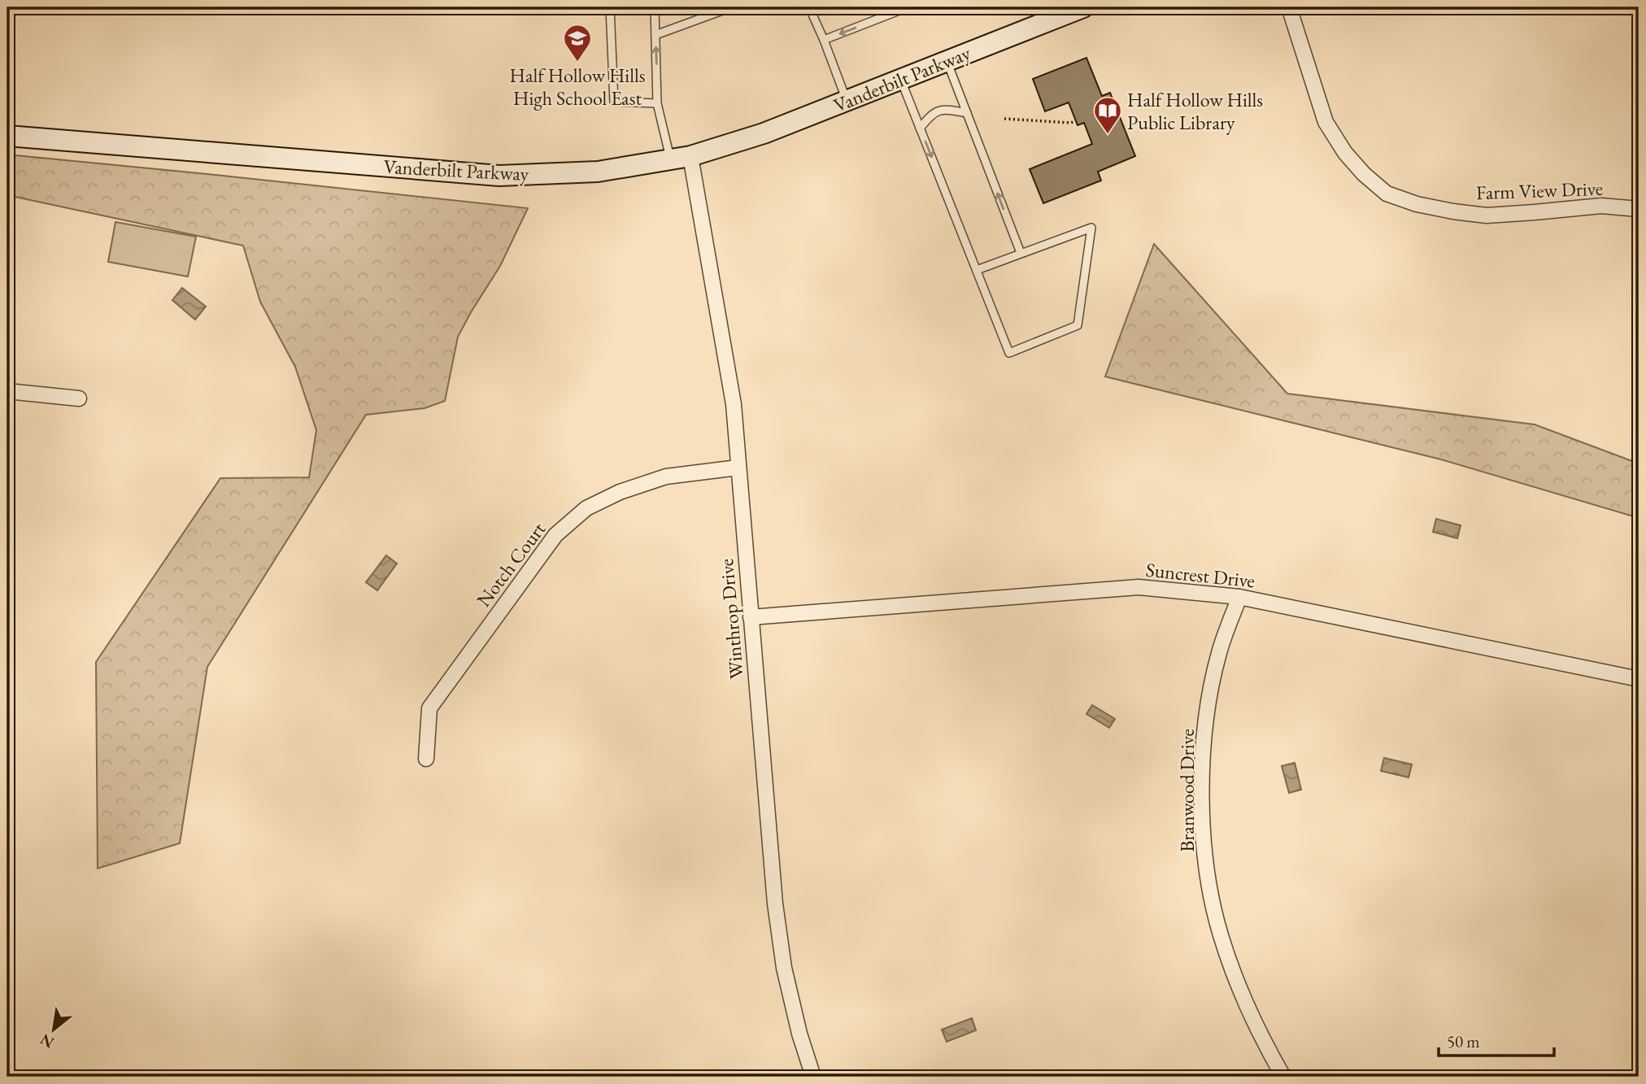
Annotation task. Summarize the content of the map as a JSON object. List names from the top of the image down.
{
  "streets": {
    "main road": ["Vanderbilt Parkway"],
    "street": [
      "Farm View Drive",
      "Notch Court",
      "Suncrest Drive",
      "Winthrop Drive",
      "Branwood Drive"
    ]
  },
  "crossings": [
    ["Vanderbilt Parkway", "Winthrop Drive"],
    ["Notch Court", "Winthrop Drive"],
    ["Suncrest Drive", "Winthrop Drive"],
    ["Suncrest Drive", "Branwood Drive"]
  ],
  "places": {
    "school or university": ["Half Hollow Hills High School East"],
    "library": ["Half Hollow Hills Public Library"]
  },
  "scale_bar": "50 m",
  "north": "bottom left"
}
